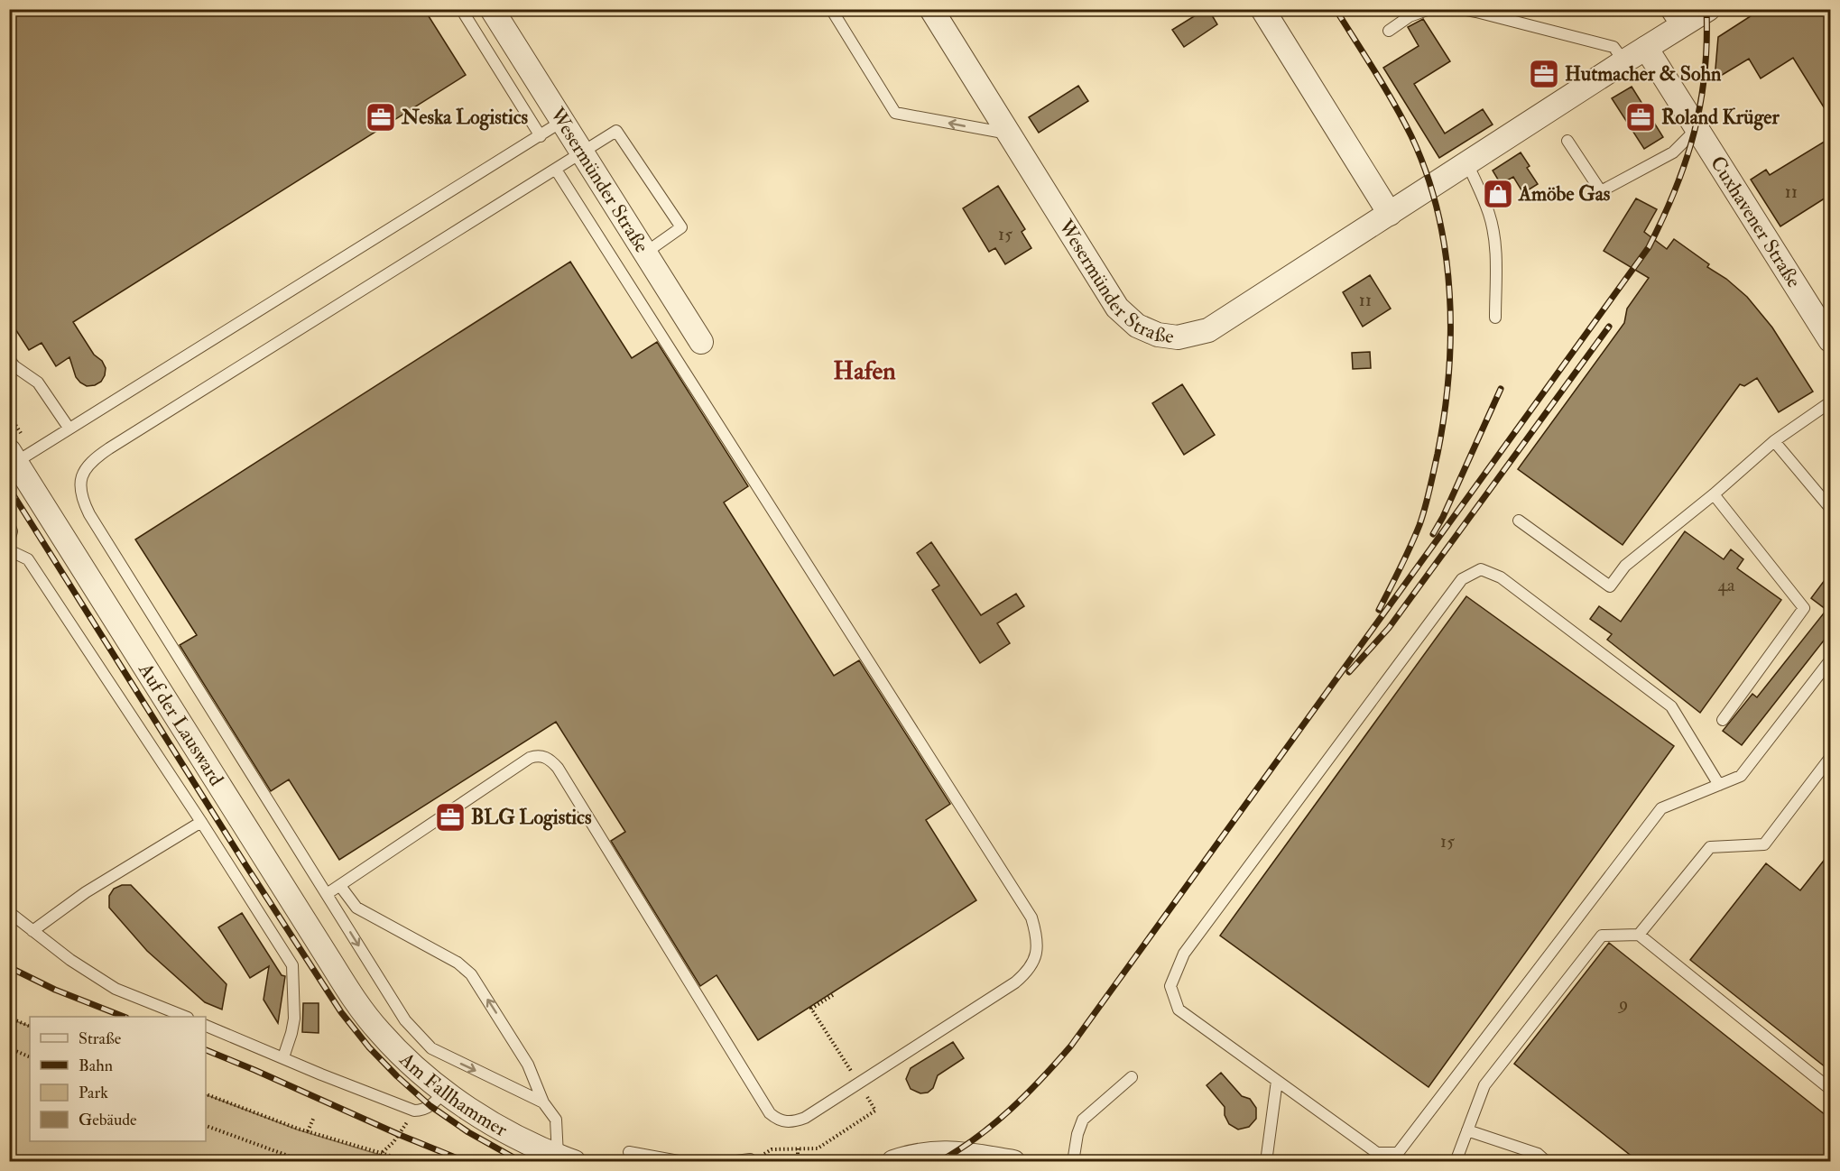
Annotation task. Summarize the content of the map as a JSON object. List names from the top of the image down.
{
  "streets": {
    "street": [
      "Wesermünder Straße",
      "Cuxhavener Straße",
      "Auf der Lausward",
      "Am Fallhammer"
    ]
  },
  "crossings": [
    ["Wesermünder Straße", "Cuxhavener Straße"],
    ["Auf der Lausward", "Am Fallhammer"]
  ],
  "districts": ["Hafen"],
  "places": {
    "office": [
      "Hutmacher & Sohn",
      "Neska Logistics",
      "Roland Krüger",
      "BLG Logistics"
    ],
    "shop": ["Amöbe Gas"]
  },
  "house_numbers": [
    "11",
    "15",
    "11",
    "4a",
    "15",
    "9"
  ],
  "legend": [
    "Straße",
    "Bahn",
    "Park",
    "Gebäude"
  ]
}
